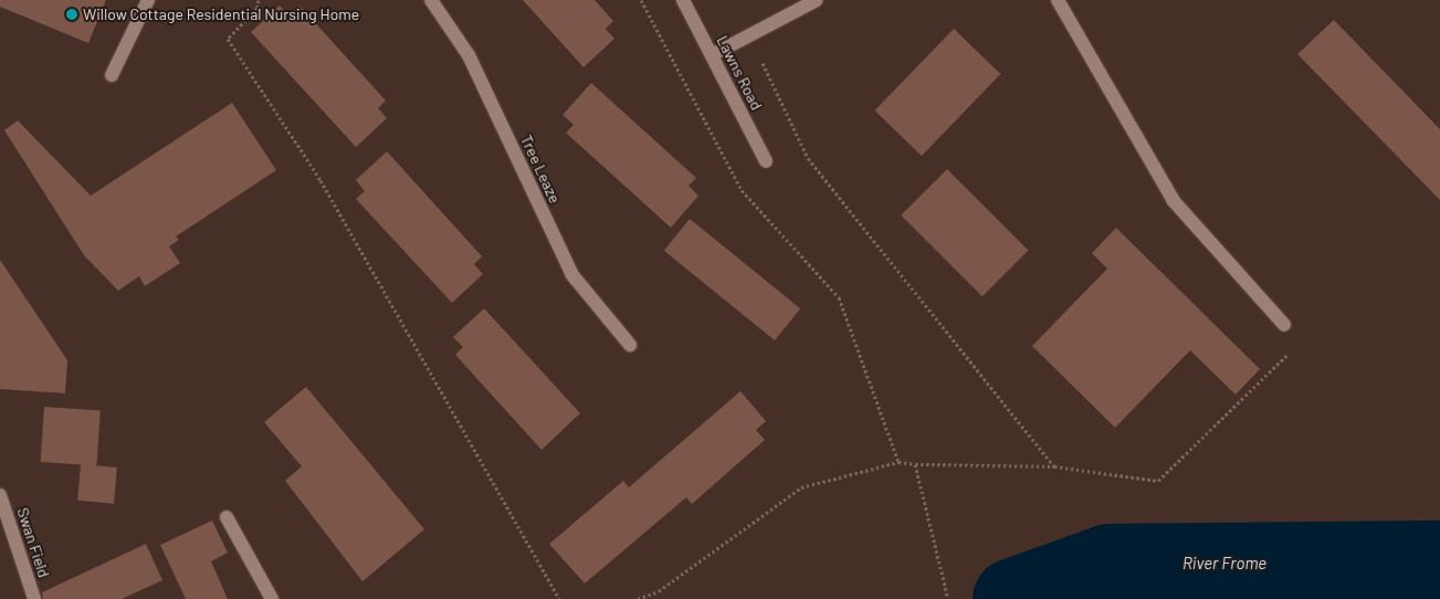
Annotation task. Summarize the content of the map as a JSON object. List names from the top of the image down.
{
  "streets": {
    "street": ["Lawns Road", "Tree Leaze", "Swan Field"]
  },
  "water": ["River Frome"],
  "places": ["Willow Cottage Residential Nursing Home"]
}
